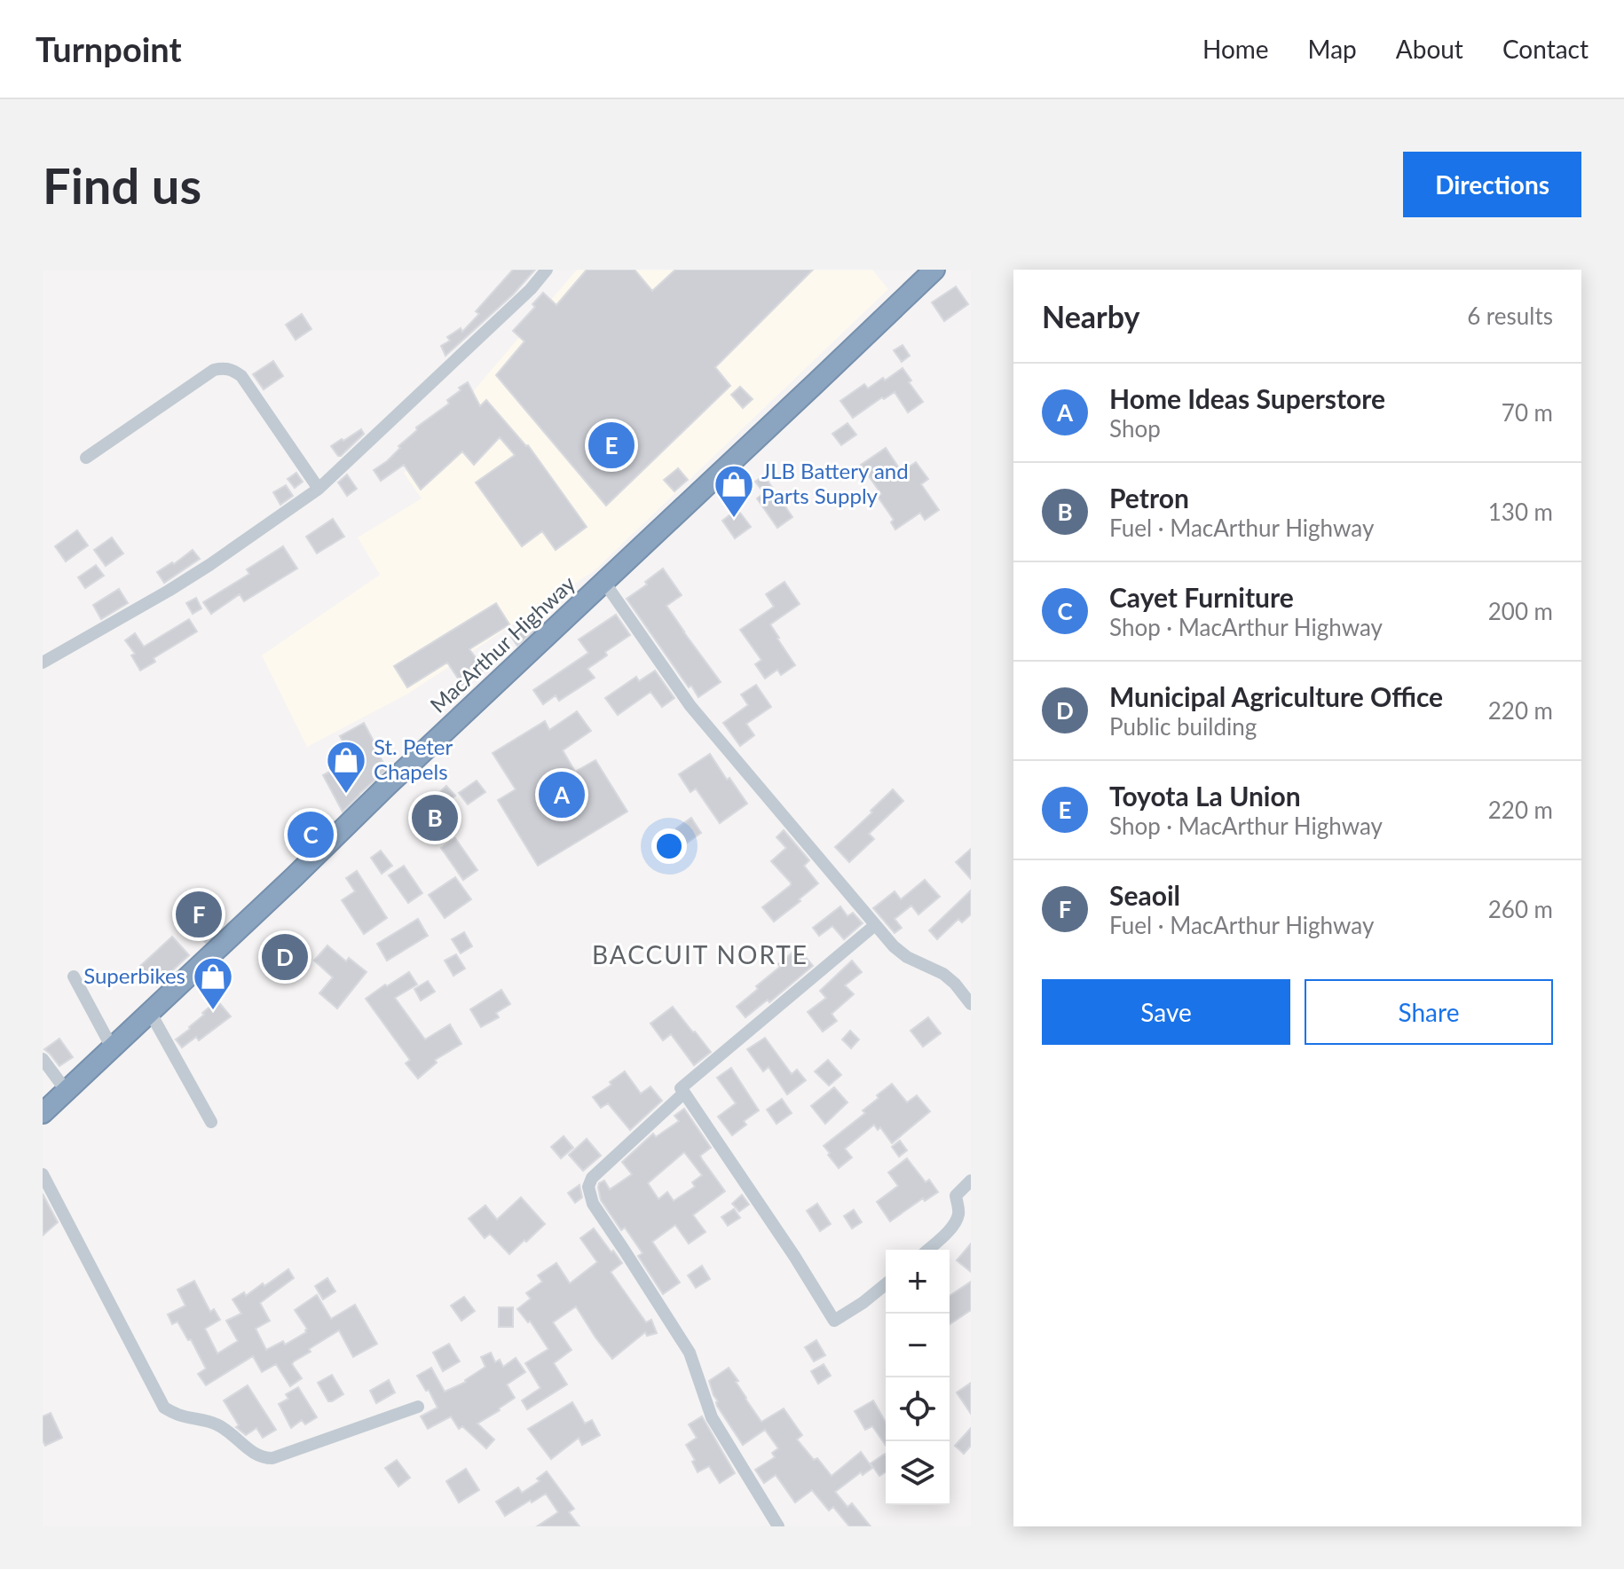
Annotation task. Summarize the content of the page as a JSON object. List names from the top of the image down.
{
  "streets": {
    "highway": ["MacArthur Highway"]
  },
  "districts": ["BACCUIT NORTE"],
  "places": {
    "shop": ["JLB Battery and Parts Supply", "St. Peter Chapels", "Superbikes"]
  },
  "page": {
    "header": "Turnpoint",
    "nav": [
      "Home",
      "Map",
      "About",
      "Contact"
    ],
    "buttons": [
      "Directions",
      ["Save", "Share"]
    ],
    "title": "Find us",
    "heading": ["Nearby", "6 results"],
    "list": [
      {
        "mark": "A",
        "name": "Home Ideas Superstore",
        "note": "Shop",
        "value": "70 m"
      },
      {
        "mark": "B",
        "name": "Petron",
        "note": "Fuel · MacArthur Highway",
        "value": "130 m"
      },
      {
        "mark": "C",
        "name": "Cayet Furniture",
        "note": "Shop · MacArthur Highway",
        "value": "200 m"
      },
      {
        "mark": "D",
        "name": "Municipal Agriculture Office",
        "note": "Public building",
        "value": "220 m"
      },
      {
        "mark": "E",
        "name": "Toyota La Union",
        "note": "Shop · MacArthur Highway",
        "value": "220 m"
      },
      {
        "mark": "F",
        "name": "Seaoil",
        "note": "Fuel · MacArthur Highway",
        "value": "260 m"
      }
    ],
    "pins": [
      "E",
      "A",
      "B",
      "C",
      "F",
      "D"
    ],
    "map_buttons": ["+", "−"]
  }
}
